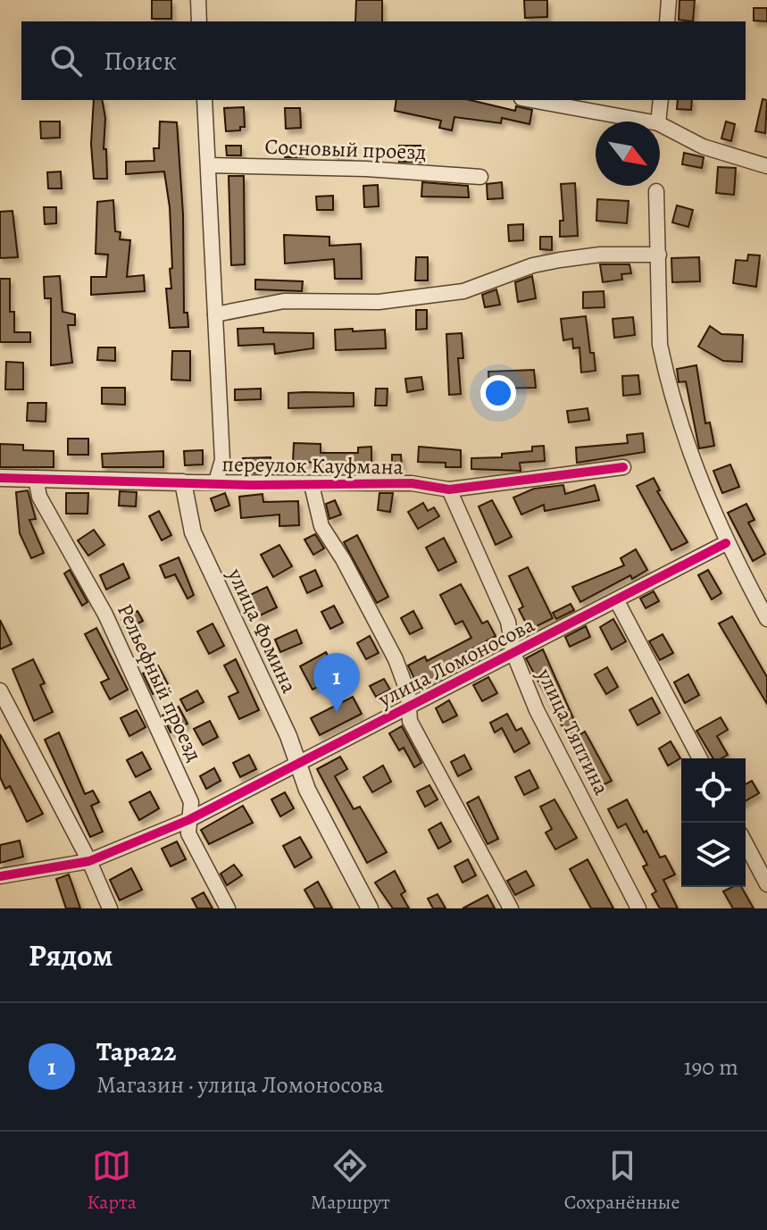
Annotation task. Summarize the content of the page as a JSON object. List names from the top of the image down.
{
  "streets": {
    "street": [
      "Сосновый проезд",
      "переулок Кауфмана",
      "улица Фомина",
      "улица Ломоносова",
      "Рельефный проезд",
      "улица Тяптина"
    ]
  },
  "crossings": [
    ["переулок Кауфмана", "улица Фомина"],
    ["переулок Кауфмана", "Рельефный проезд"],
    ["переулок Кауфмана", "улица Тяптина"],
    ["улица Фомина", "улица Ломоносова"],
    ["улица Ломоносова", "Рельефный проезд"],
    ["улица Ломоносова", "улица Тяптина"]
  ],
  "north": "bottom right",
  "page": {
    "search": "Поиск",
    "pins": "1",
    "heading": "Рядом",
    "list": [
      {
        "mark": "1",
        "name": "Тара22",
        "note": "Магазин · улица Ломоносова",
        "value": "190 m"
      }
    ],
    "nav": ["Карта", "Маршрут", "Сохранённые"]
  }
}
